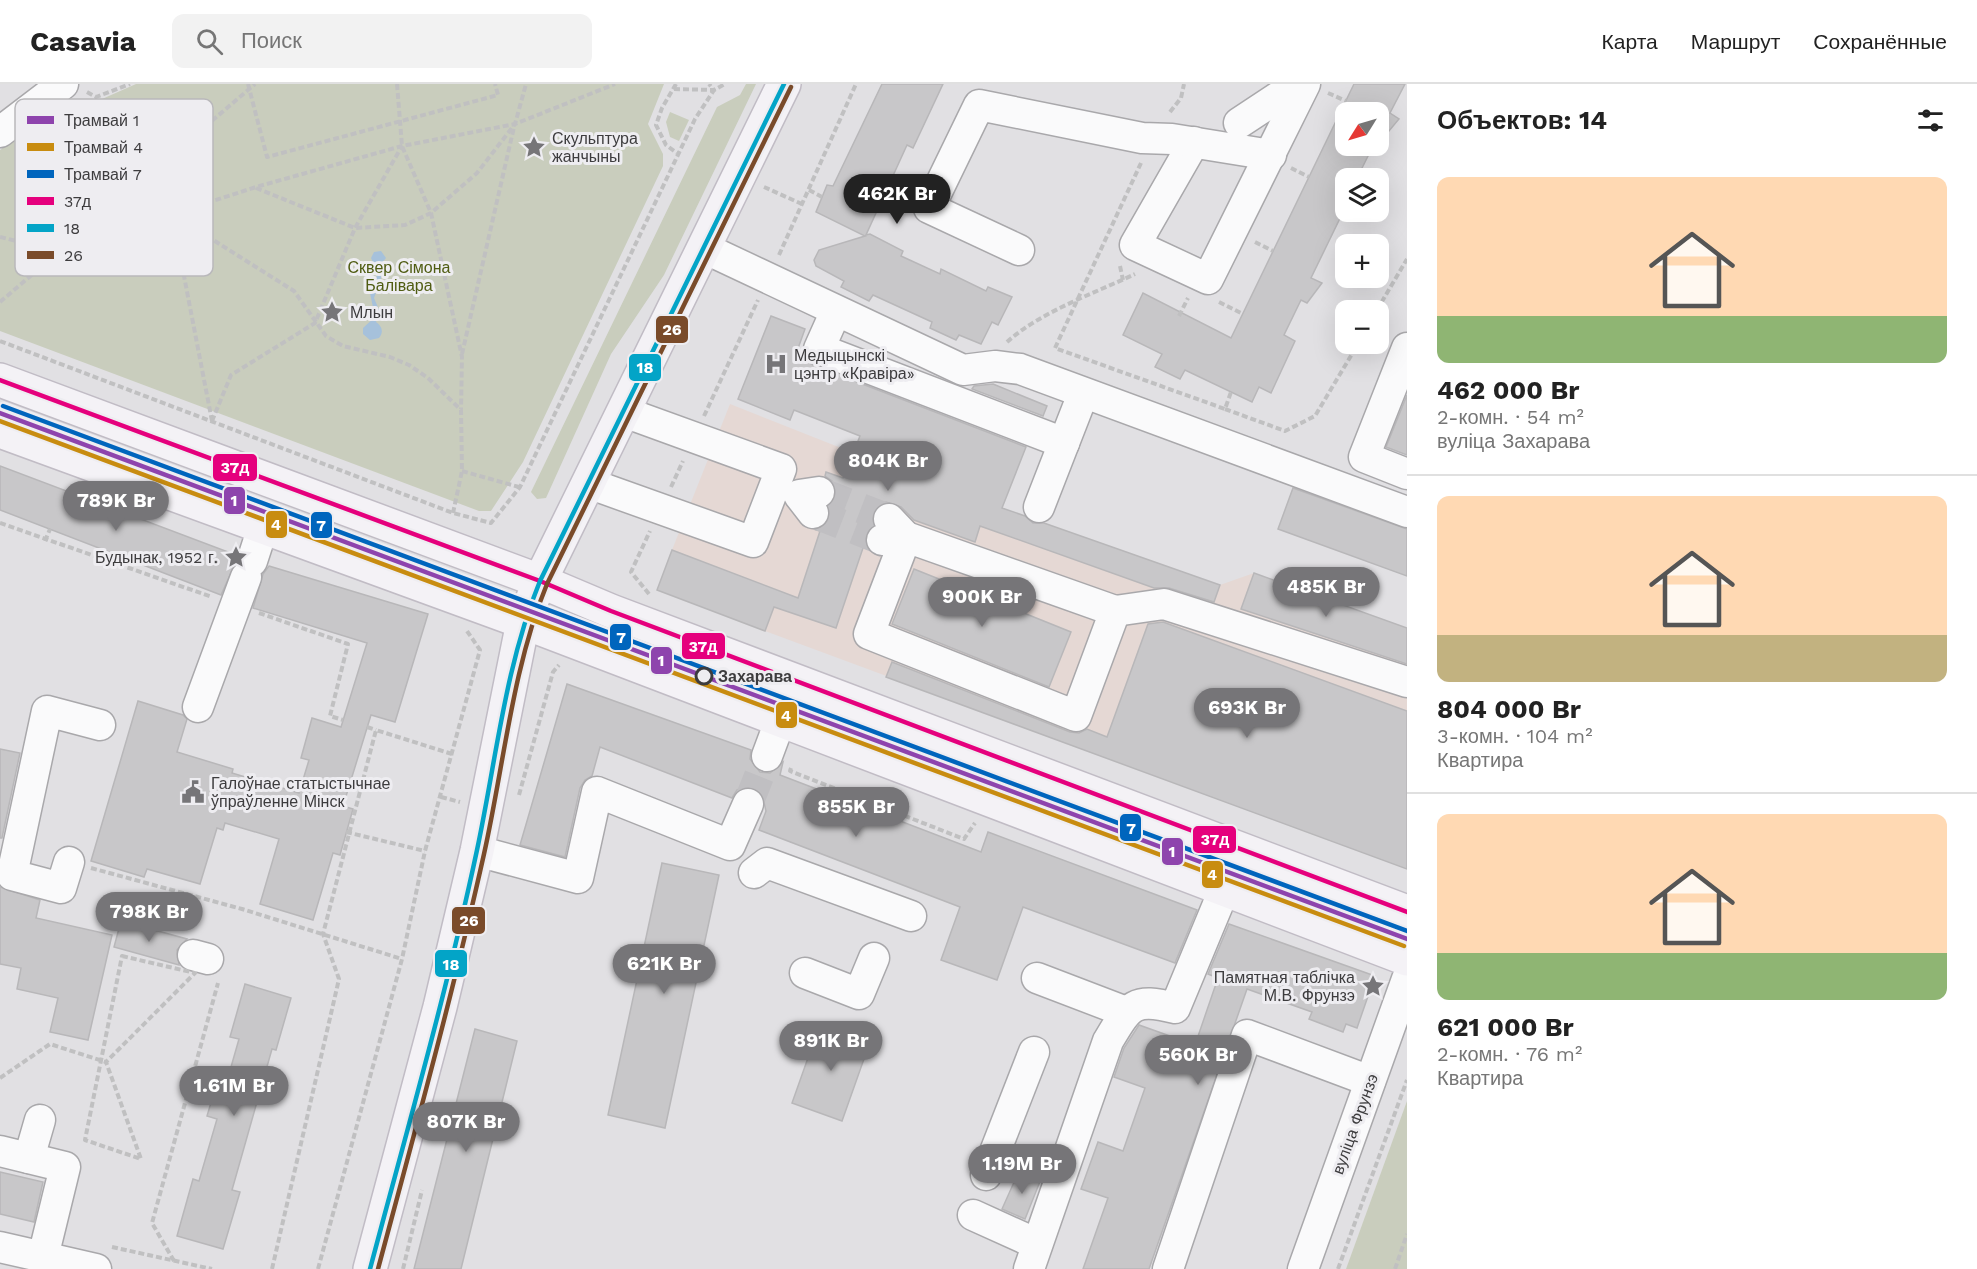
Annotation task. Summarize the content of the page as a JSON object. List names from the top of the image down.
{
  "streets": {
    "street": ["вуліца Фрунзэ"]
  },
  "parks": ["Сквер Сімона Балівара"],
  "places": {
    "place": [
      "Скульптура жанчыны",
      "Млын",
      "Будынак, 1952 г.",
      "Памятная таблічка М.В. Фрунзэ"
    ],
    "hospital": ["Медыцынскі цэнтр «Кравіра»"],
    "other": ["Захарава"],
    "public building": ["Галоўнае статыстычнае ўпраўленне Мінск"]
  },
  "lines": [
    "transit line 18",
    "transit line 26",
    "transit line 37д",
    "tram line 7",
    "tram line 1",
    "tram line 4"
  ],
  "legend": [
    "Трамвай 1",
    "Трамвай 4",
    "Трамвай 7",
    "37д",
    "18",
    "26"
  ],
  "north": "bottom left",
  "page": {
    "header": "Casavia",
    "search": "Поиск",
    "nav": ["Карта", "Маршрут", "Сохранённые"],
    "heading": "Объектов: 14",
    "map_buttons": ["+", "−"],
    "list": [
      {
        "name": "462 000 Br",
        "note": "2-комн. · 54 m² · вуліца Захарава"
      },
      {
        "name": "804 000 Br",
        "note": "3-комн. · 104 m² · Квартира"
      },
      {
        "name": "621 000 Br",
        "note": "2-комн. · 76 m² · Квартира"
      }
    ],
    "price": [
      "462K Br",
      "804K Br",
      "789K Br",
      "485K Br",
      "900K Br",
      "693K Br",
      "855K Br",
      "798K Br",
      "621K Br",
      "891K Br",
      "560K Br",
      "1.61M Br",
      "807K Br",
      "1.19M Br"
    ]
  }
}
